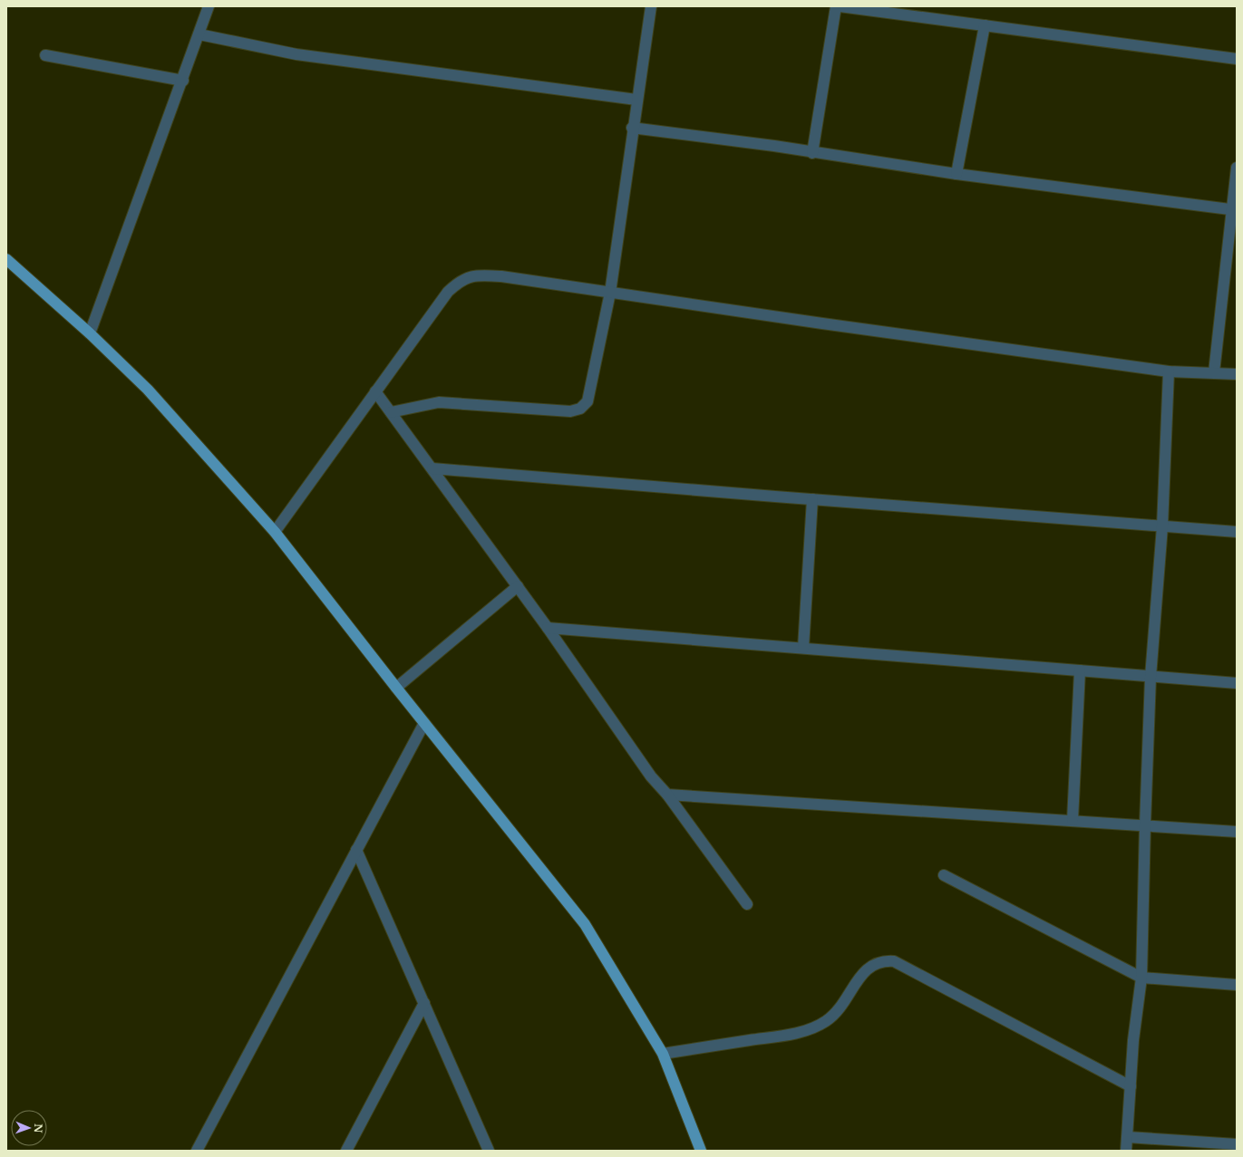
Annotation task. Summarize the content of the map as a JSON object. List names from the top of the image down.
{
  "north": "right"
}
